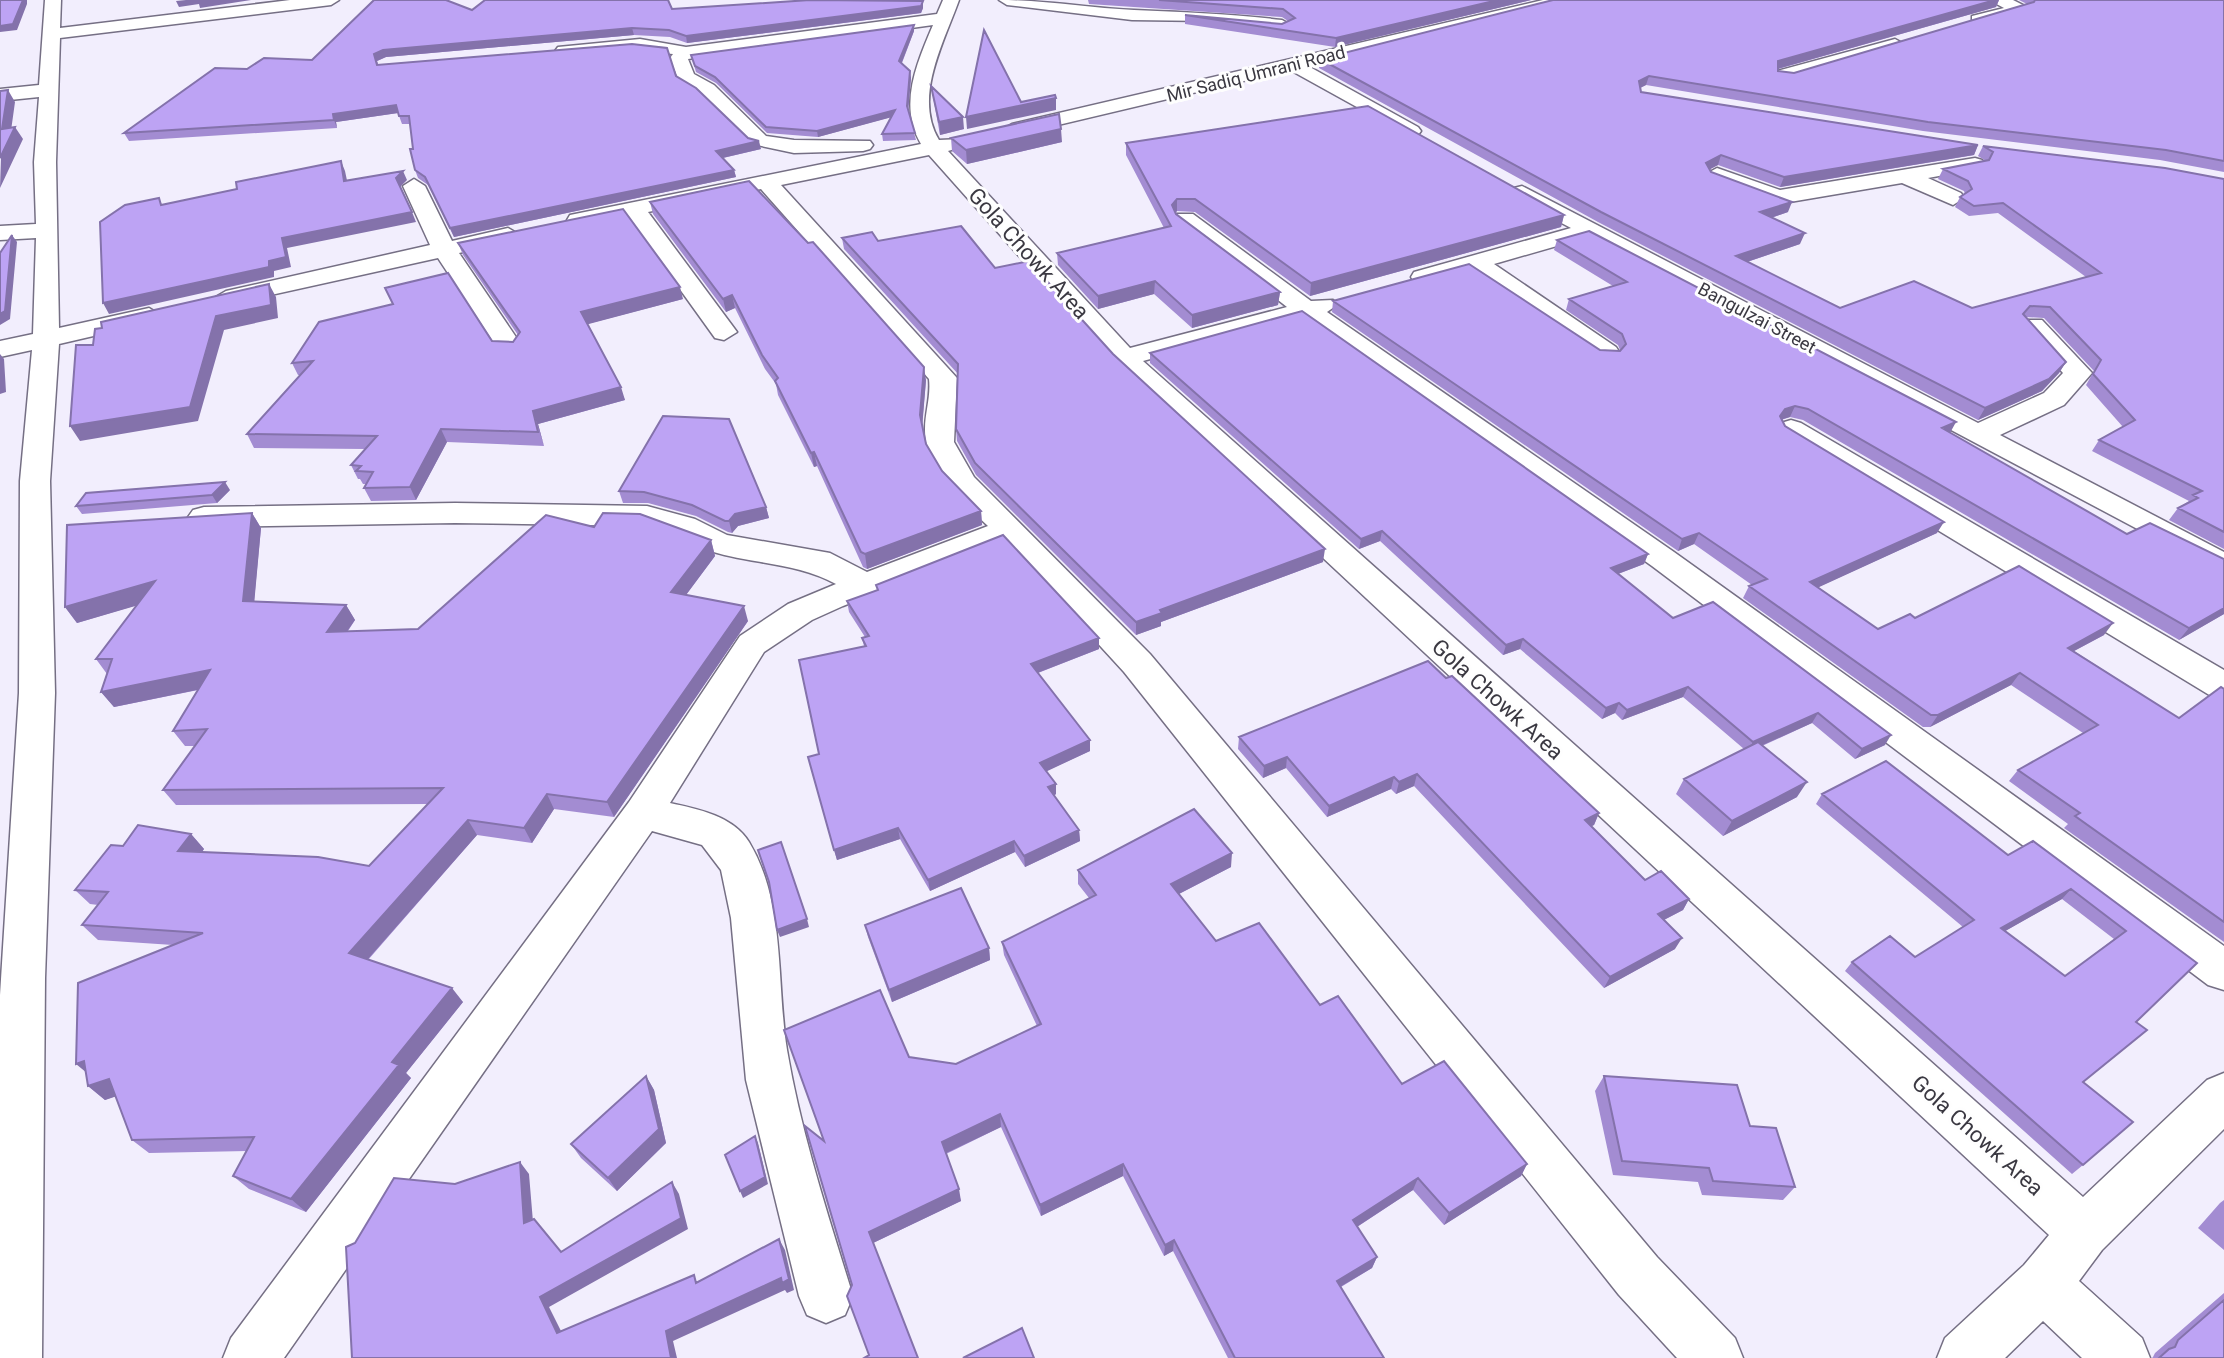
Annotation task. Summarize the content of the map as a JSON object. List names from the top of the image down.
{
  "streets": {
    "street": ["Mir Sadiq Umrani Road", "Gola Chowk Area", "Bangulzai Street"]
  },
  "crossings": [
    ["Mir Sadiq Umrani Road", "Gola Chowk Area"]
  ]
}
